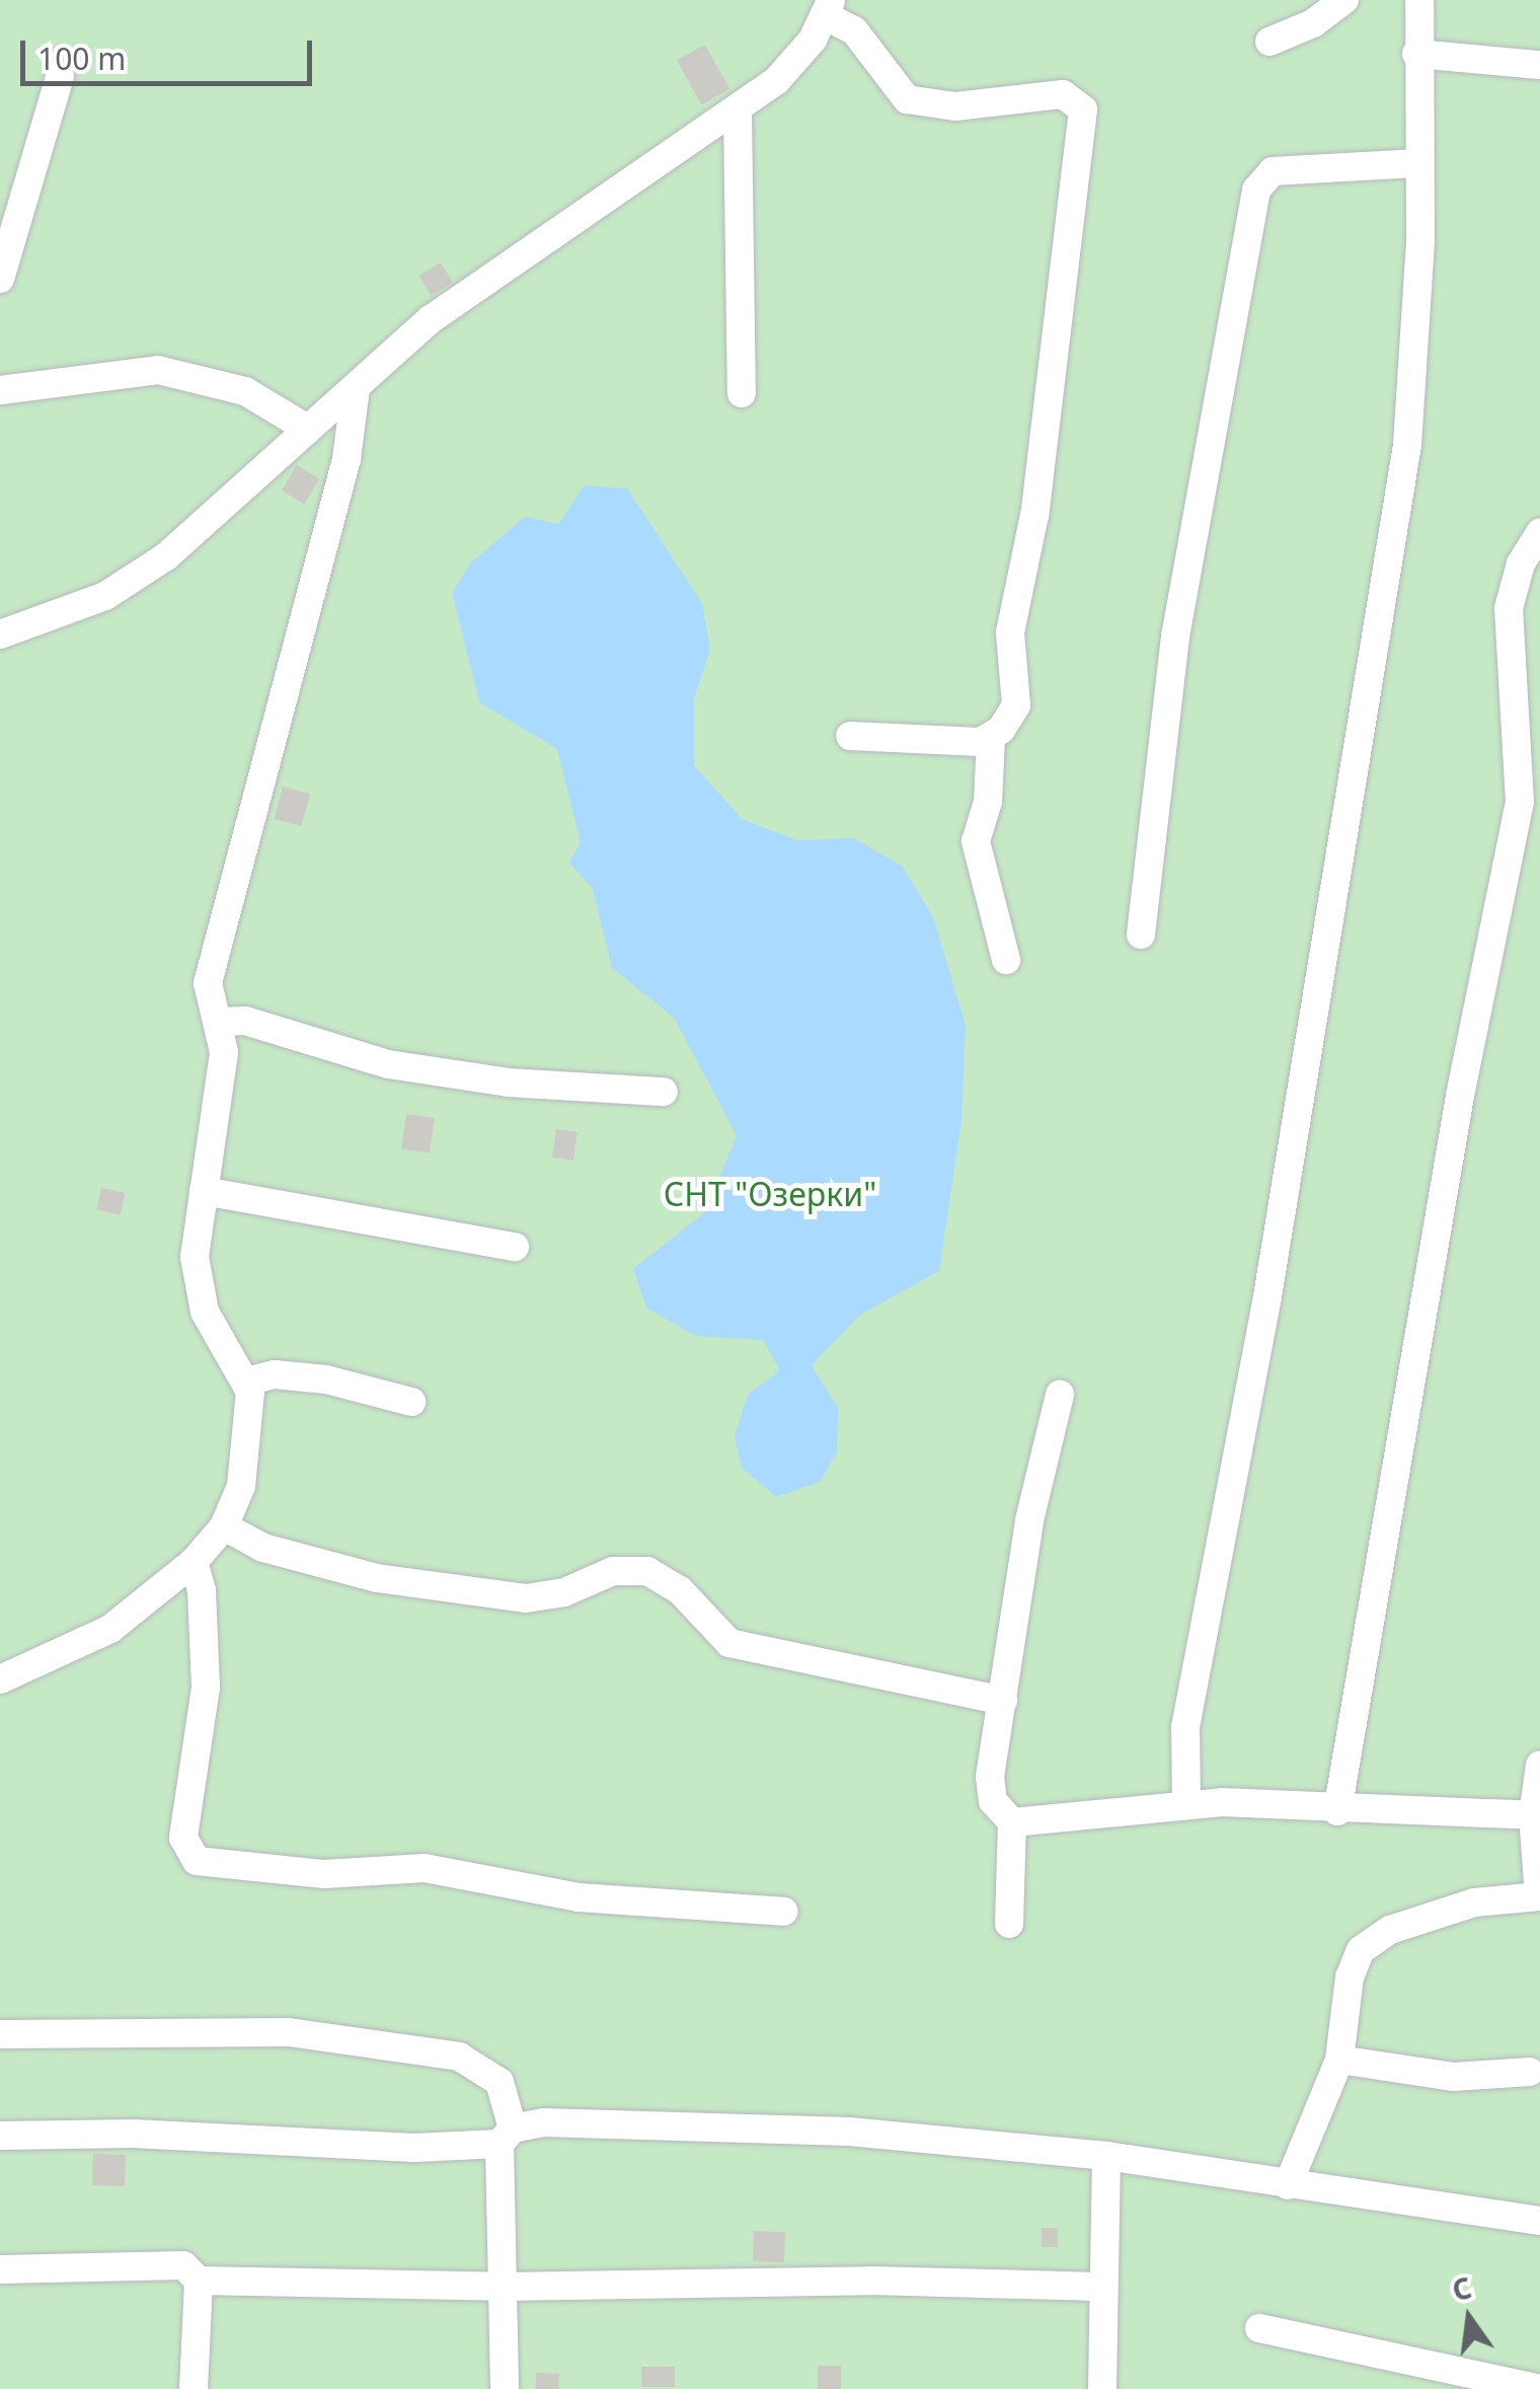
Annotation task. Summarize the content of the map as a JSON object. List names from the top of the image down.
{
  "parks": ["СНТ \"Озерки\""],
  "scale_bar": "100 m",
  "north": "top"
}
